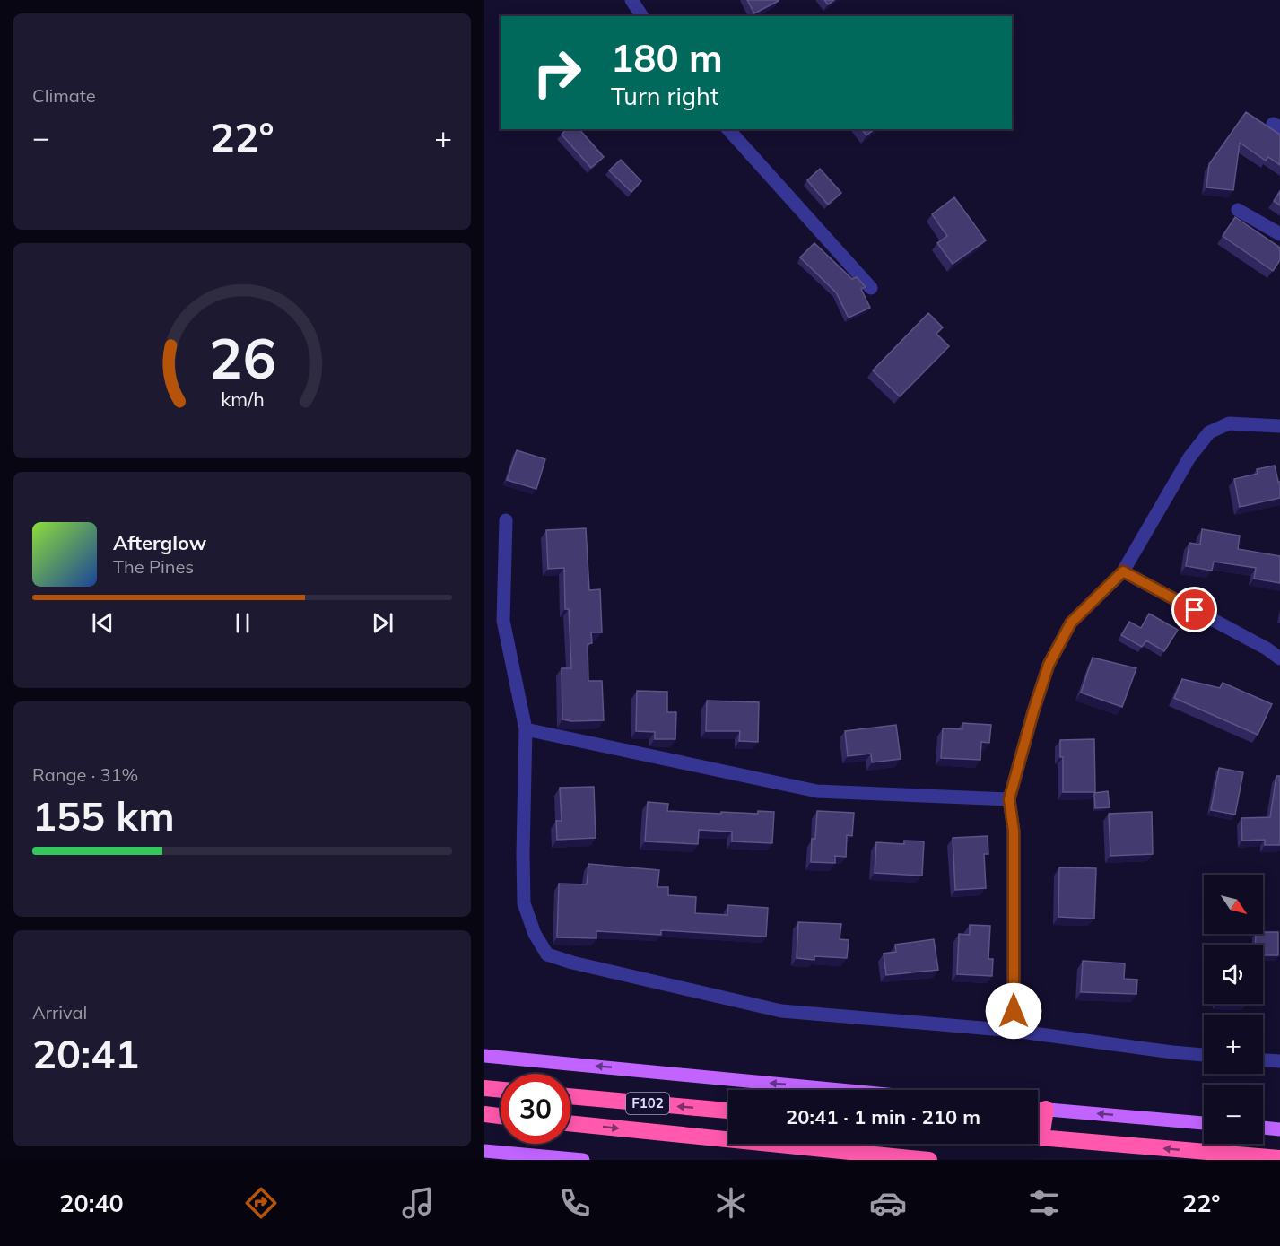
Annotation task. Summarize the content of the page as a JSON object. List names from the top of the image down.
{
  "streets": {
    "highway": ["F102"]
  },
  "north": "bottom right",
  "page": {
    "tile": [
      "Climate",
      ["Range · 31%", "155 km"],
      ["Arrival", "20:41"]
    ],
    "turn": ["180 m", "Turn right"],
    "heat": ["−", "22°", "+"],
    "song": ["Afterglow", "The Pines"],
    "map_buttons": ["+", "−"],
    "limit": "30",
    "trip": "20:41 · 1 min · 210 m",
    "tabs": ["20:40", "22°"],
    "gauge": ["26", "km/h"]
  }
}
